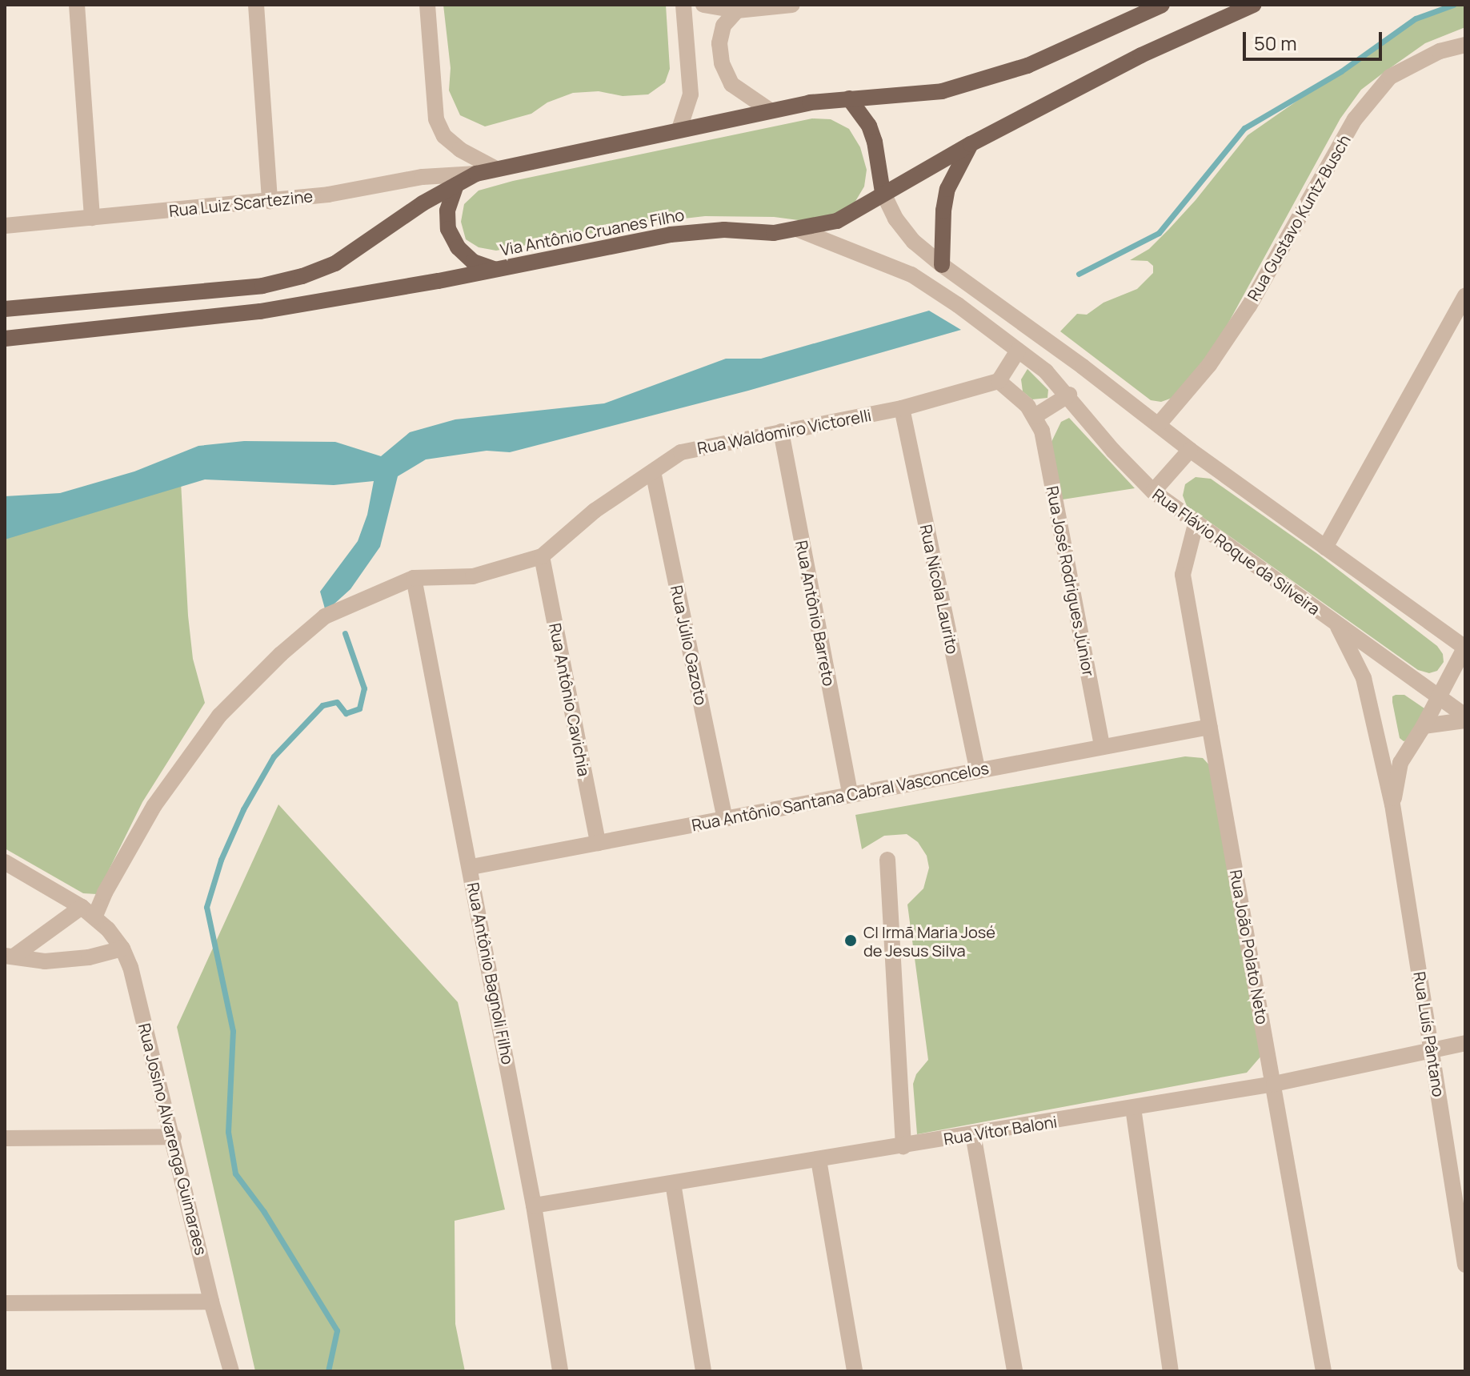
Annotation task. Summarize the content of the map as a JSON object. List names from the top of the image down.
{
  "streets": {
    "main road": ["Via Antônio Cruanes Filho"],
    "street": [
      "Rua Luiz Scartezine",
      "Rua Gustavo Kuntz Busch",
      "Rua Waldomiro Victorelli",
      "Rua Flávio Roque da Silveira",
      "Rua José Rodrigues Júnior",
      "Rua Nícola Laurito",
      "Rua Antônio Barreto",
      "Rua Júlio Gazoto",
      "Rua Antônio Cavichia",
      "Rua Antônio Santana Cabral Vasconcelos",
      "Rua João Polato Neto",
      "Rua Antônio Bagnoli Filho",
      "Rua Luís Pântano",
      "Rua Vítor Baloni",
      "Rua Josino Alvarenga Guimaraes"
    ]
  },
  "crossings": [
    ["Via Antônio Cruanes Filho", "Rua Flávio Roque da Silveira"],
    ["Rua Waldomiro Victorelli", "Rua José Rodrigues Júnior"],
    ["Rua Waldomiro Victorelli", "Rua Nícola Laurito"],
    ["Rua Waldomiro Victorelli", "Rua Antônio Barreto"],
    ["Rua Waldomiro Victorelli", "Rua Júlio Gazoto"],
    ["Rua Waldomiro Victorelli", "Rua Antônio Cavichia"],
    ["Rua Waldomiro Victorelli", "Rua Antônio Bagnoli Filho"],
    ["Rua Flávio Roque da Silveira", "Rua João Polato Neto"],
    ["Rua Flávio Roque da Silveira", "Rua Luís Pântano"],
    ["Rua José Rodrigues Júnior", "Rua Antônio Santana Cabral Vasconcelos"],
    ["Rua Nícola Laurito", "Rua Antônio Santana Cabral Vasconcelos"],
    ["Rua Antônio Barreto", "Rua Antônio Santana Cabral Vasconcelos"],
    ["Rua Júlio Gazoto", "Rua Antônio Santana Cabral Vasconcelos"],
    ["Rua Antônio Cavichia", "Rua Antônio Santana Cabral Vasconcelos"],
    ["Rua Antônio Santana Cabral Vasconcelos", "Rua João Polato Neto"],
    ["Rua Antônio Santana Cabral Vasconcelos", "Rua Antônio Bagnoli Filho"],
    ["Rua João Polato Neto", "Rua Vítor Baloni"],
    ["Rua Antônio Bagnoli Filho", "Rua Vítor Baloni"],
    ["Rua Luís Pântano", "Rua Vítor Baloni"]
  ],
  "places": ["CI Irmã Maria José de Jesus Silva"],
  "scale_bar": "50 m"
}
